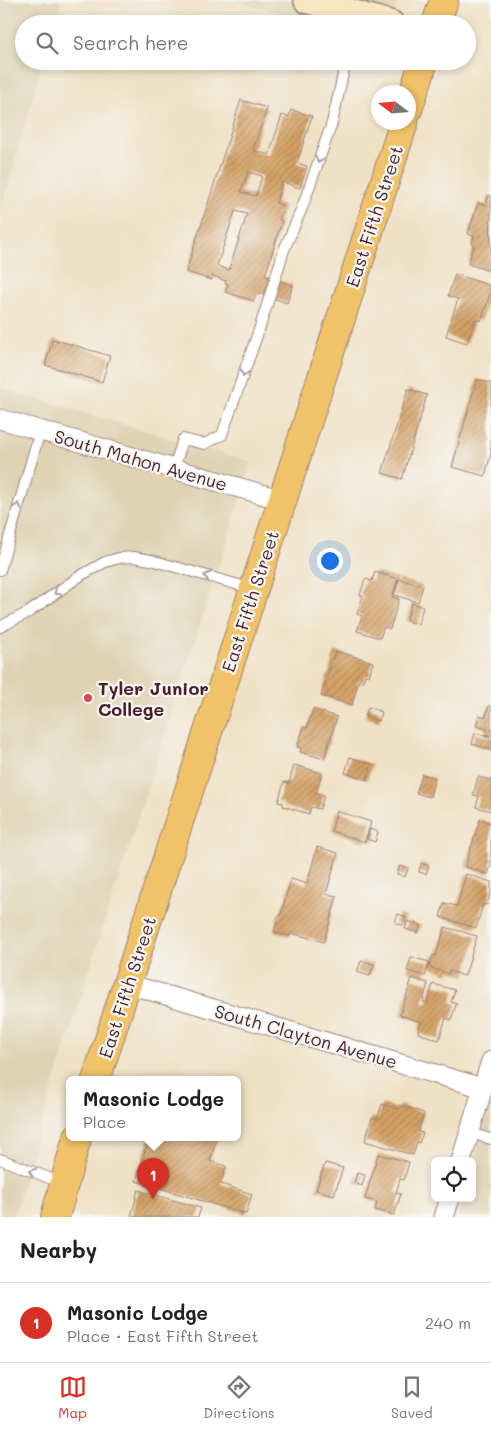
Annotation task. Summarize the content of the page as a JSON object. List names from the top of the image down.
{
  "streets": {
    "main road": ["East Fifth Street"],
    "street": ["South Mahon Avenue", "South Clayton Avenue"]
  },
  "crossings": [
    ["East Fifth Street", "South Mahon Avenue"],
    ["East Fifth Street", "South Clayton Avenue"]
  ],
  "places": ["Tyler Junior College"],
  "north": "left",
  "page": {
    "search": "Search here",
    "popup": ["Masonic Lodge", "Place"],
    "pins": "1",
    "heading": "Nearby",
    "list": [
      {
        "mark": "1",
        "name": "Masonic Lodge",
        "note": "Place · East Fifth Street",
        "value": "240 m"
      }
    ],
    "nav": ["Map", "Directions", "Saved"]
  }
}
